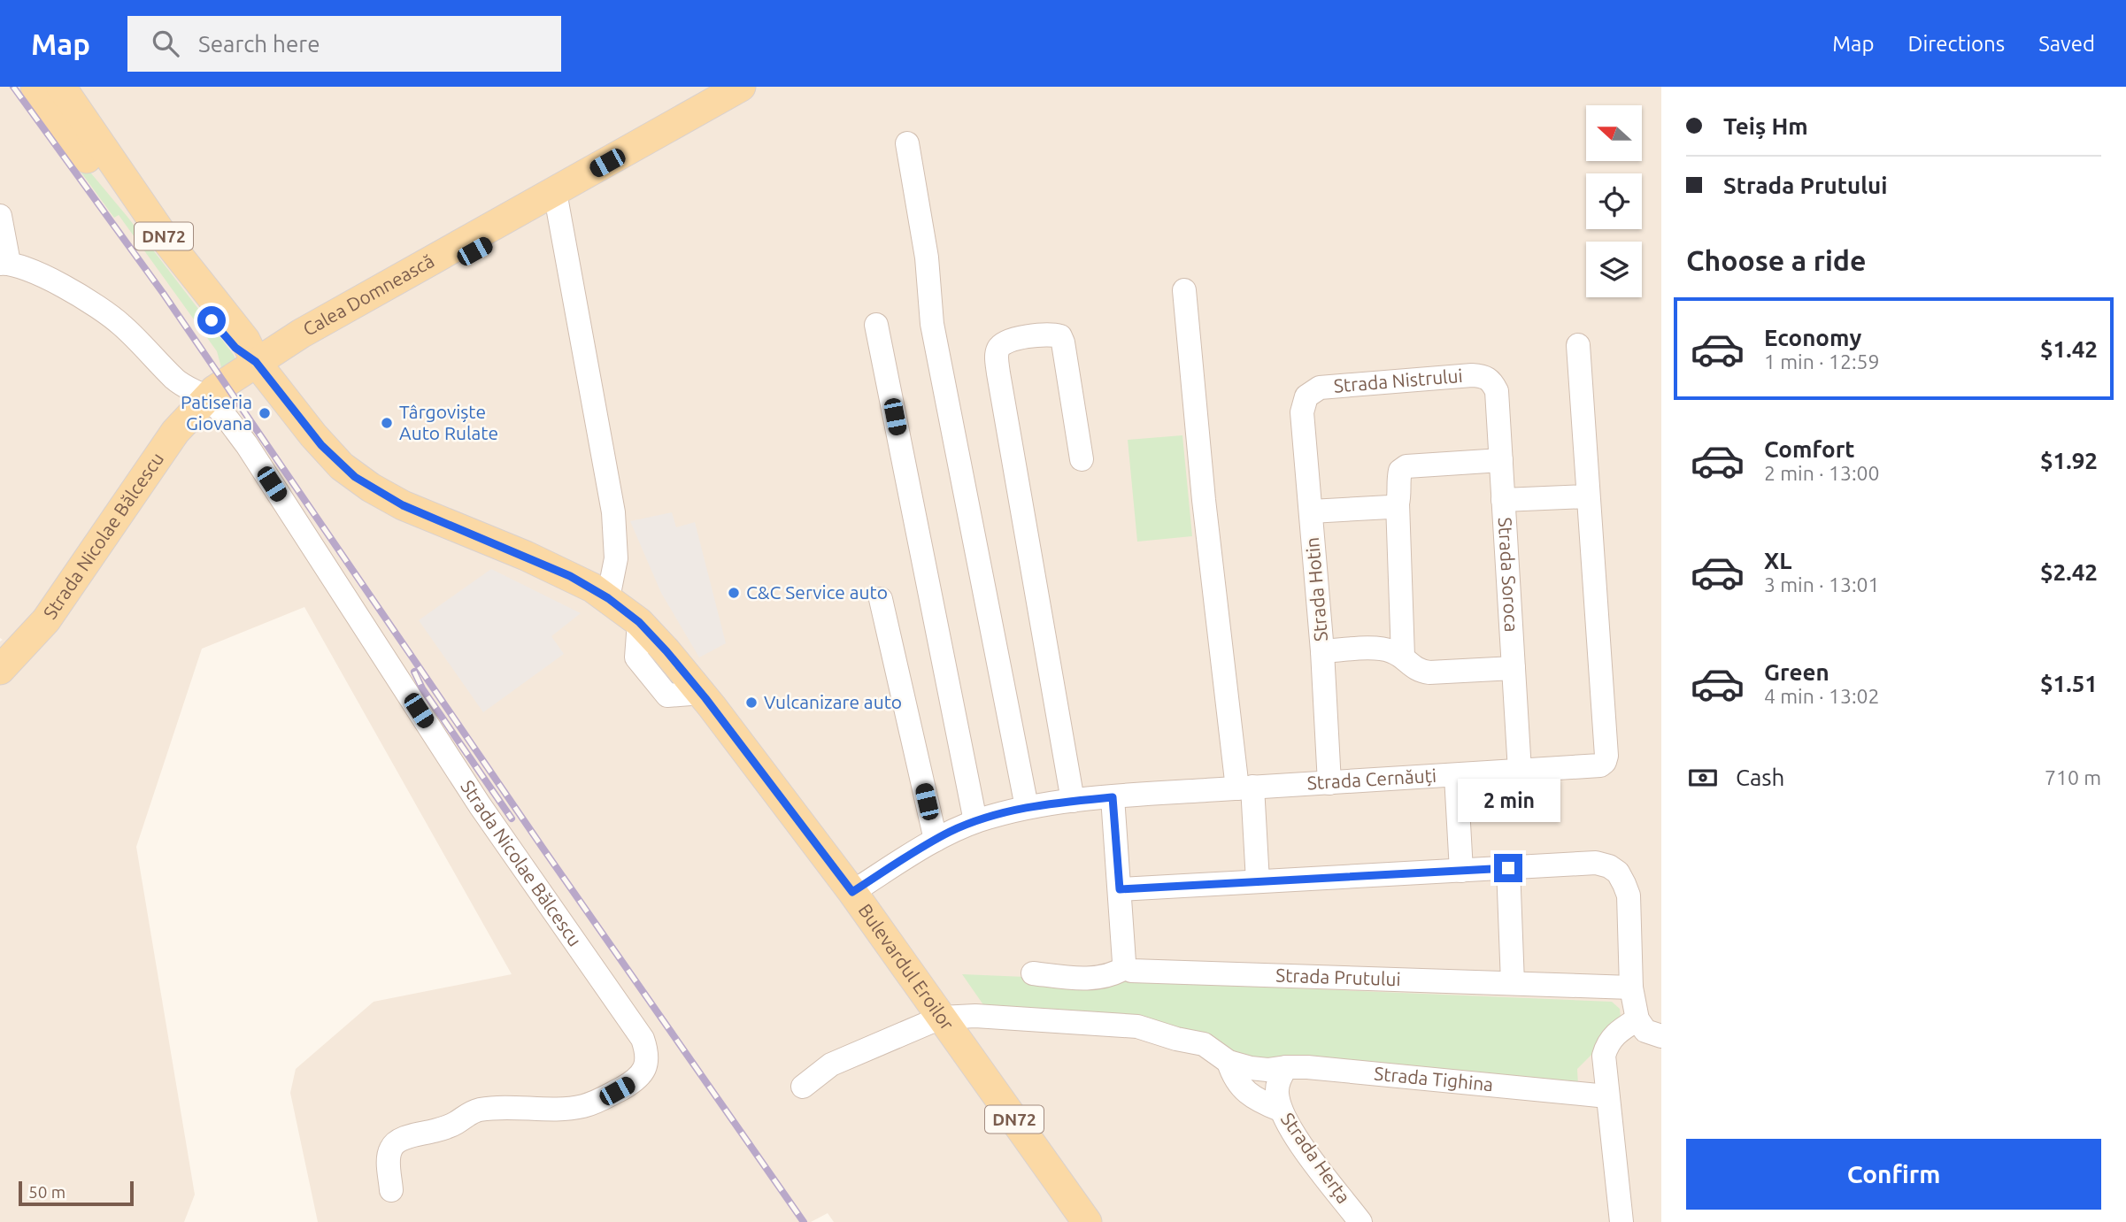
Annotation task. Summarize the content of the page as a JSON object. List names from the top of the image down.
{
  "streets": {
    "main road": [
      "DN72",
      "Calea Domnească",
      "Strada Nicolae Bălcescu",
      "Bulevardul Eroilor"
    ],
    "street": [
      "Strada Nistrului",
      "Strada Soroca",
      "Strada Hotin",
      "Strada Cernăuți",
      "Strada Prutului",
      "Strada Tighina",
      "Strada Herța"
    ]
  },
  "crossings": [
    ["Calea Domnească", "Strada Nicolae Bălcescu"],
    ["Calea Domnească", "Bulevardul Eroilor"],
    ["Strada Nistrului", "Strada Soroca"],
    ["Strada Nistrului", "Strada Hotin"],
    ["Strada Nicolae Bălcescu", "Bulevardul Eroilor"],
    ["Strada Soroca", "Strada Cernăuți"],
    ["Strada Hotin", "Strada Cernăuți"],
    ["Strada Cernăuți", "Bulevardul Eroilor"]
  ],
  "places": [
    "Patiseria Giovana",
    "Târgoviște Auto Rulate",
    "C&C Service auto",
    "Vulcanizare auto"
  ],
  "scale_bar": "50 m",
  "north": "left",
  "page": {
    "header": "Map",
    "search": "Search here",
    "nav": ["Map", "Directions", "Saved"],
    "banner": ["Teiș Hm", "Strada Prutului"],
    "heading": "Choose a ride",
    "list": [
      {
        "name": "Economy",
        "note": "1 min · 12:59",
        "value": "$1.42"
      },
      {
        "name": "Comfort",
        "note": "2 min · 13:00",
        "value": "$1.92"
      },
      {
        "name": "XL",
        "note": "3 min · 13:01",
        "value": "$2.42"
      },
      {
        "name": "Green",
        "note": "4 min · 13:02",
        "value": "$1.51"
      }
    ],
    "pay": ["Cash", "710 m"],
    "bubble": "2 min",
    "buttons": "Confirm",
    "scale": "50 m"
  }
}
